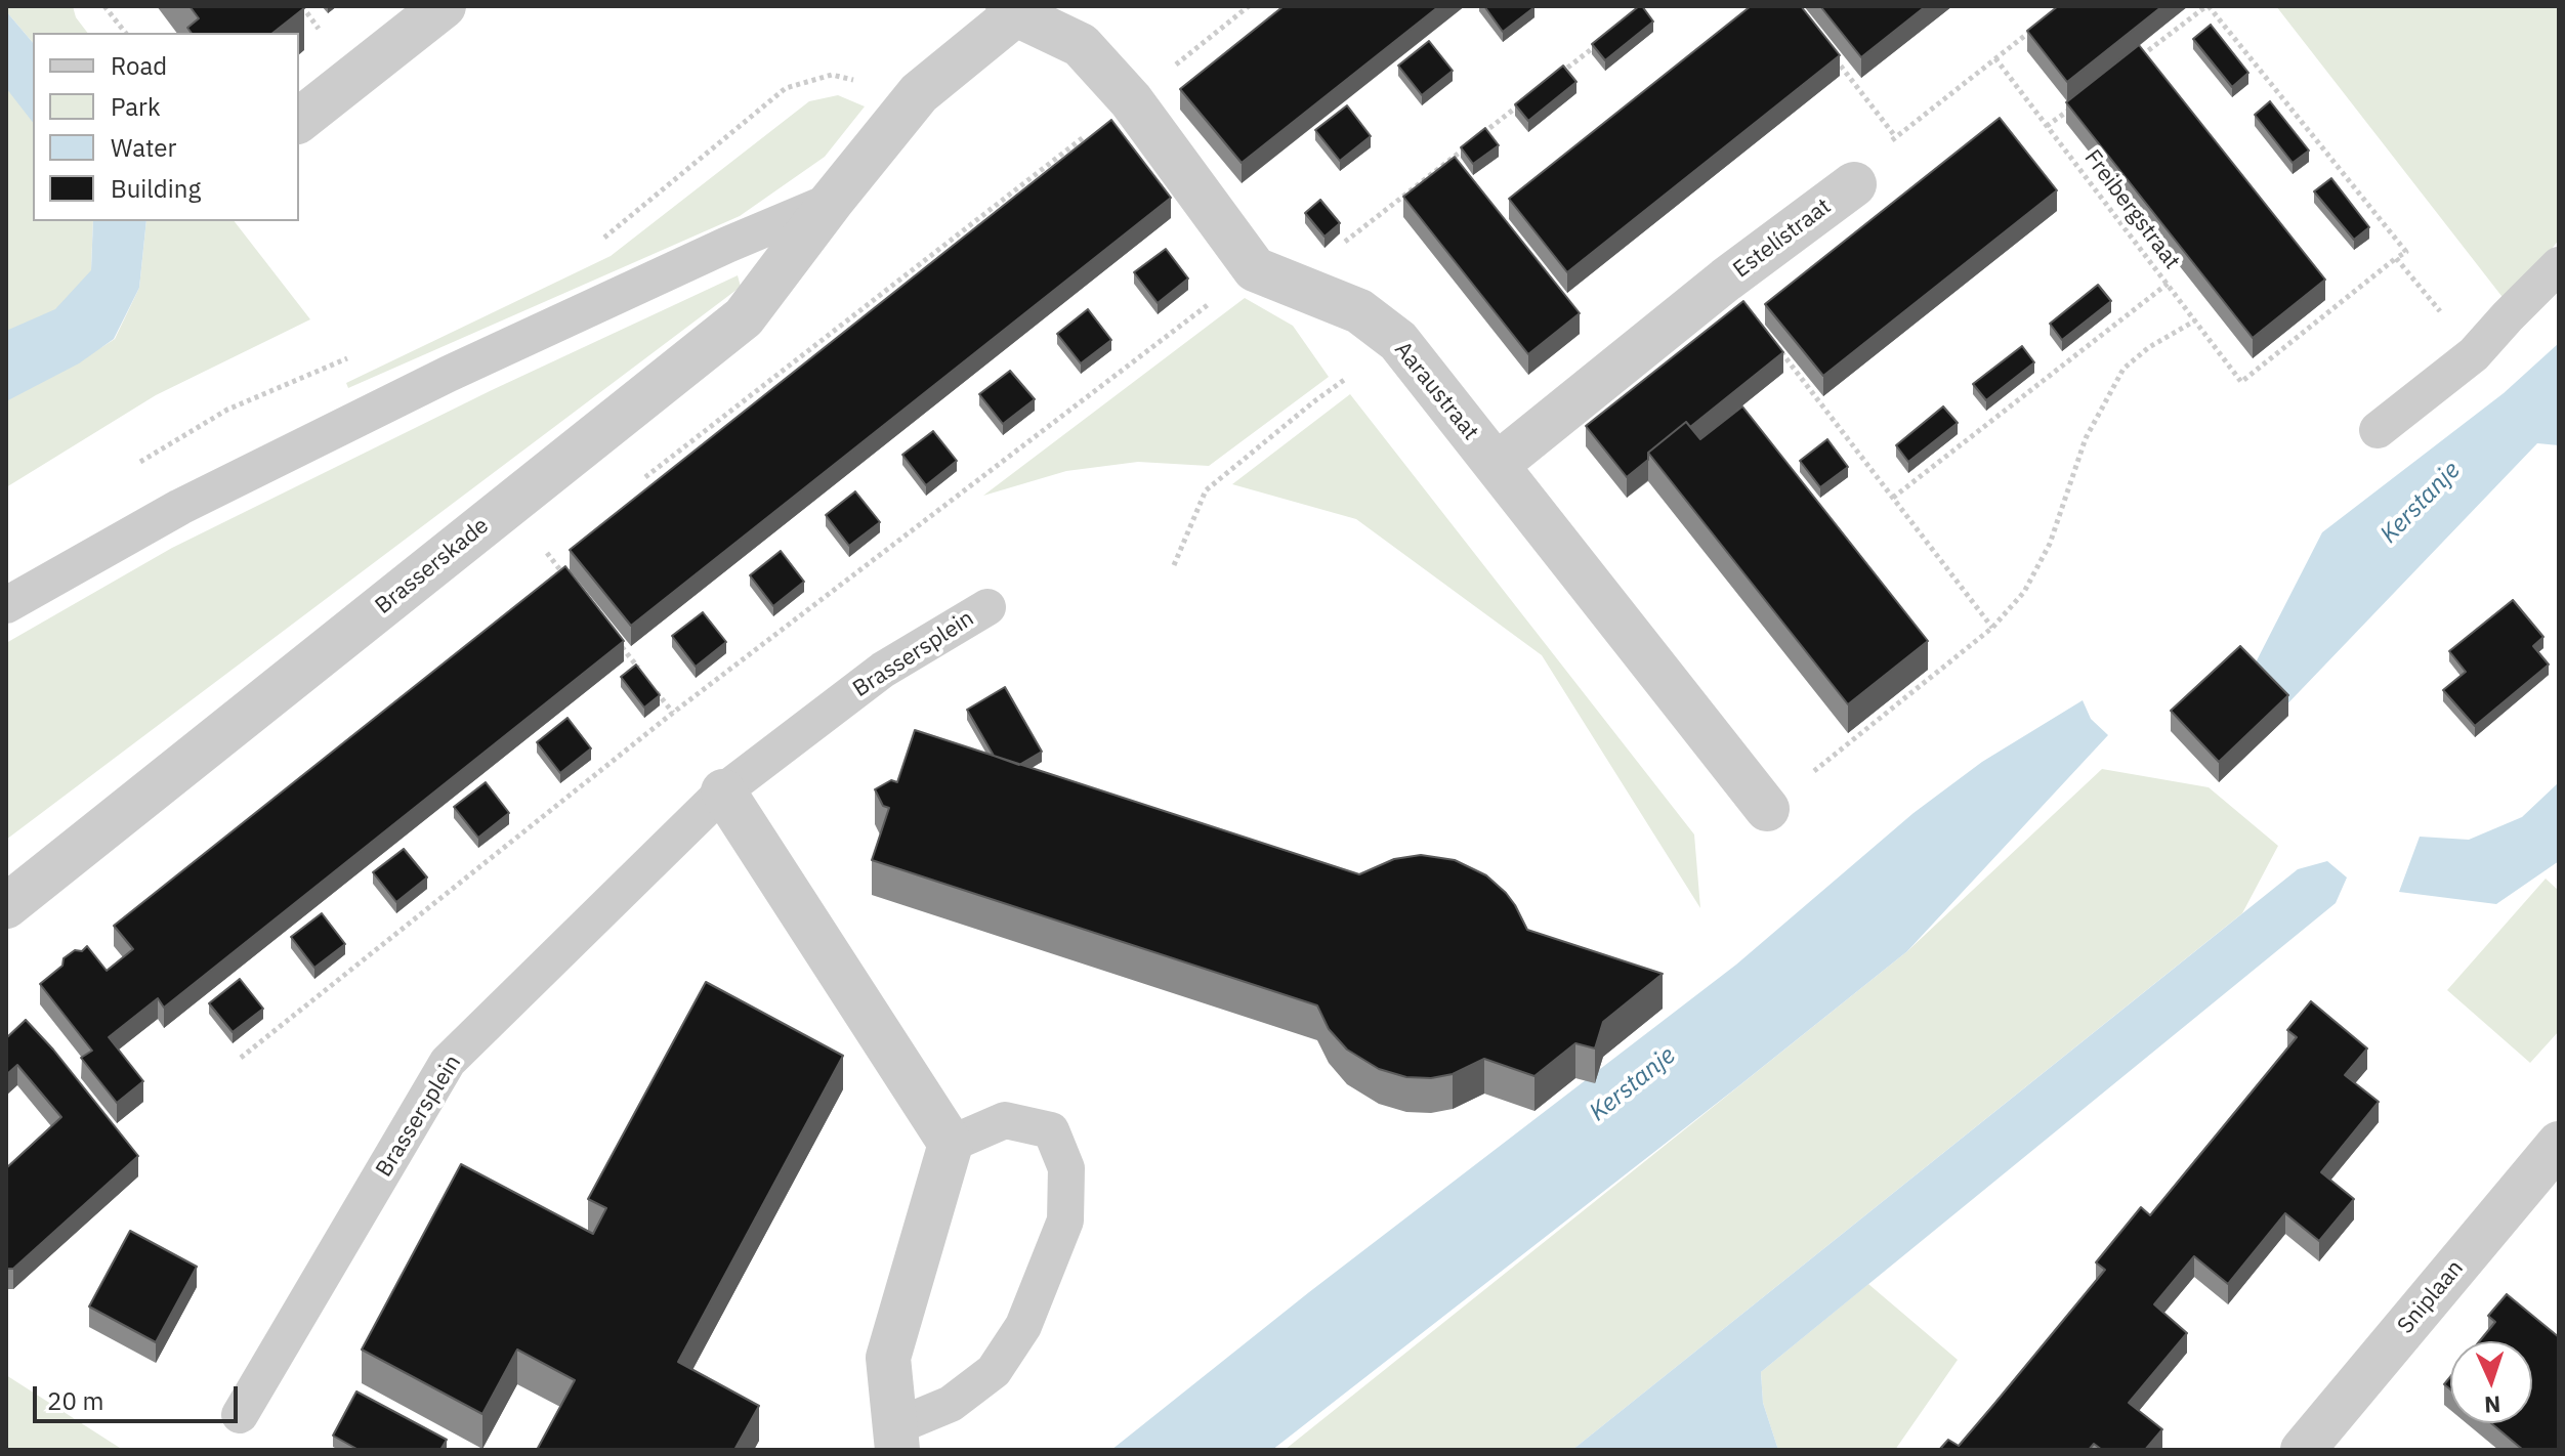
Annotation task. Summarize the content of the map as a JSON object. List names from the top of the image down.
{
  "streets": {
    "street": [
      "Estelístraat",
      "Aaraustraat",
      "Brasserskade",
      "Sniplaan"
    ],
    "lane": ["Brassersplein"],
    "path": ["Freibergstraat"]
  },
  "crossings": [
    ["Freibergstraat", "Estelístraat"],
    ["Estelístraat", "Aaraustraat"]
  ],
  "water": ["Kerstanje"],
  "legend": [
    "Road",
    "Park",
    "Water",
    "Building"
  ],
  "scale_bar": "20 m",
  "north": "bottom"
}
